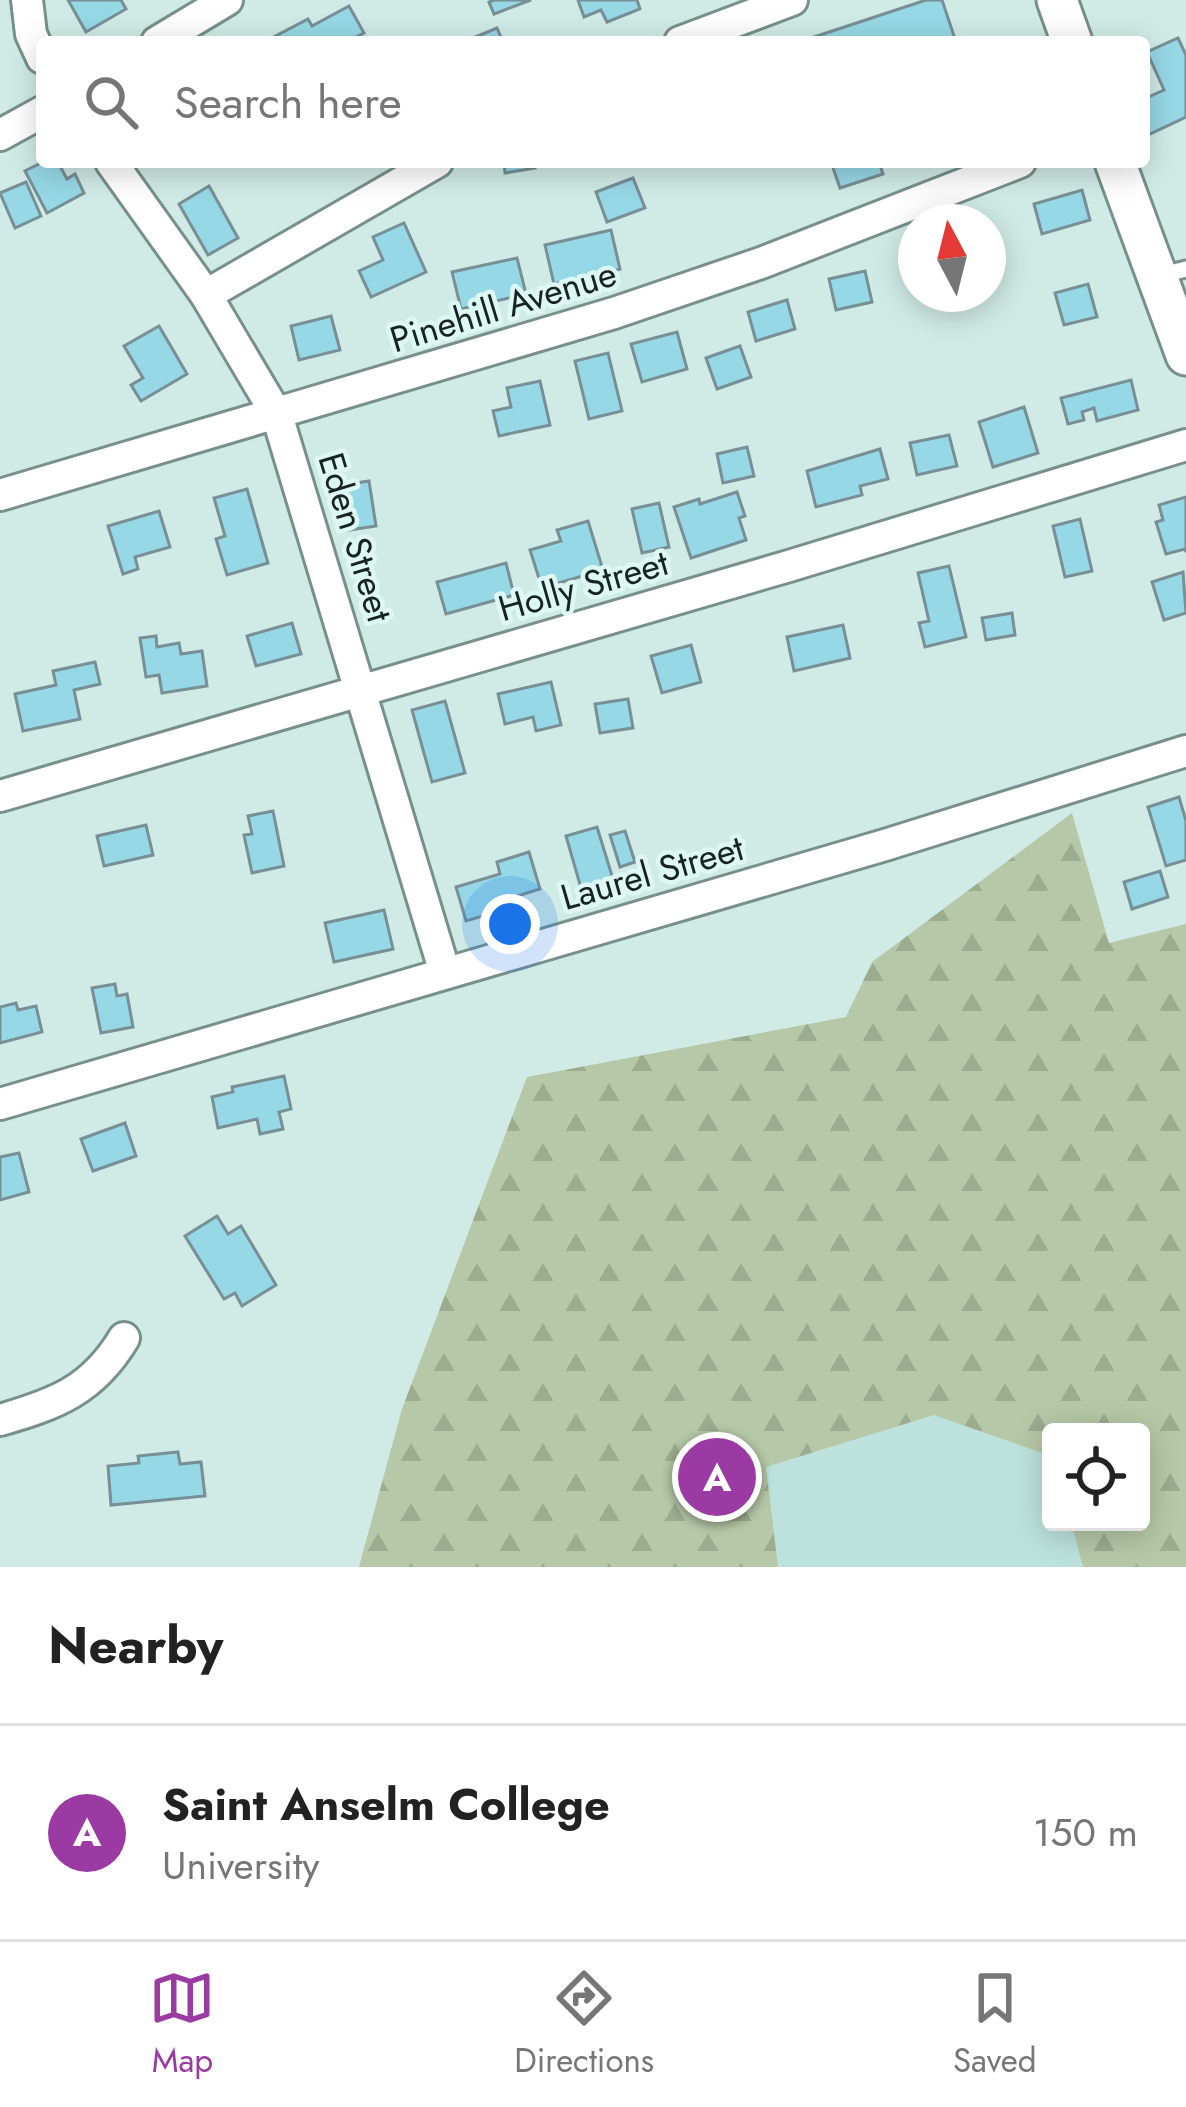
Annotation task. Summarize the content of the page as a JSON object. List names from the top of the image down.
{
  "streets": {
    "street": [
      "Pinehill Avenue",
      "Eden Street",
      "Holly Street",
      "Laurel Street"
    ]
  },
  "crossings": [
    ["Pinehill Avenue", "Eden Street"],
    ["Eden Street", "Holly Street"],
    ["Eden Street", "Laurel Street"]
  ],
  "north": "top",
  "page": {
    "search": "Search here",
    "pins": "A",
    "heading": "Nearby",
    "list": [
      {
        "mark": "A",
        "name": "Saint Anselm College",
        "note": "University",
        "value": "150 m"
      }
    ],
    "nav": ["Map", "Directions", "Saved"]
  }
}
